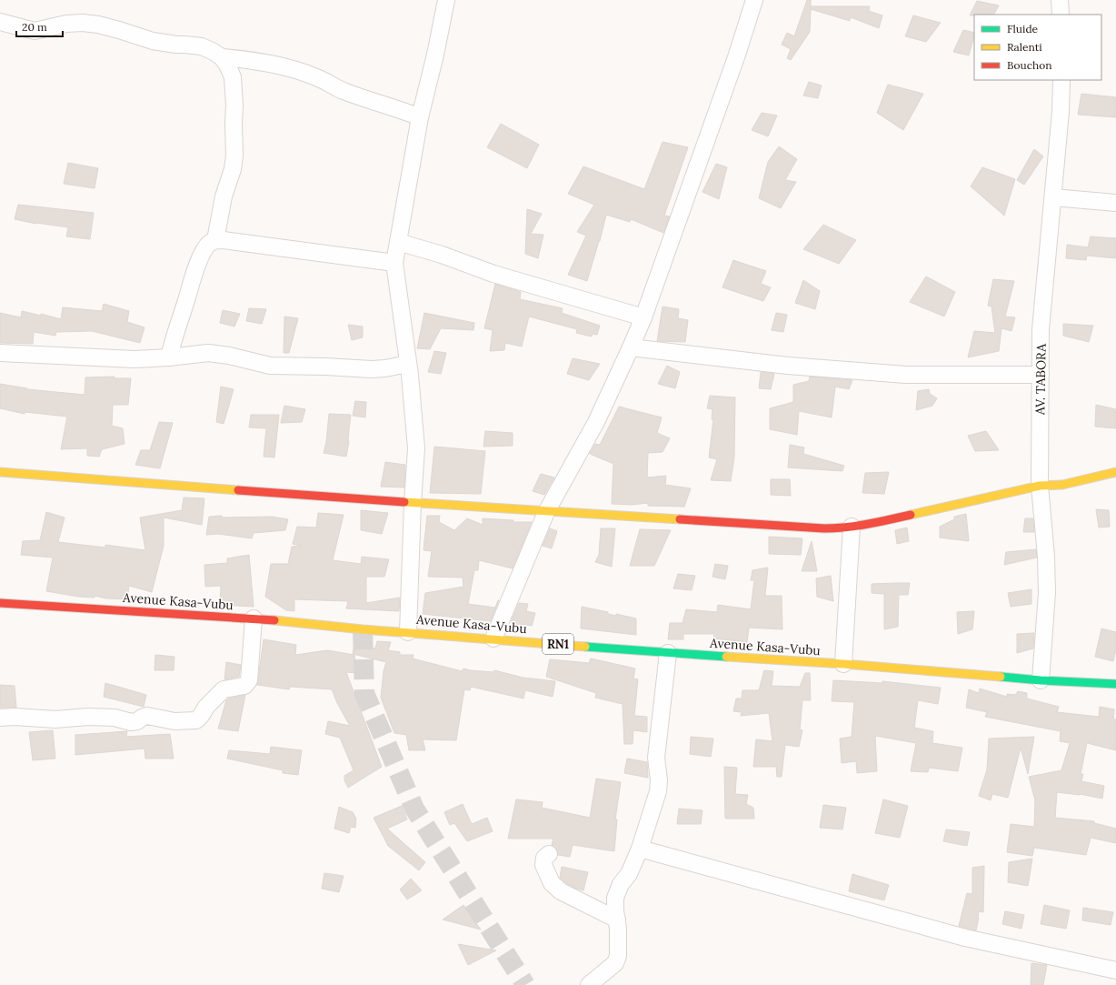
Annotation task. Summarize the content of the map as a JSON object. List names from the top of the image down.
{
  "streets": {
    "main road": ["Avenue Kasa-Vubu", "RN1"],
    "street": ["AV. TABORA"]
  },
  "crossings": [
    ["AV. TABORA", "Avenue Kasa-Vubu"]
  ],
  "legend": ["Fluide", "Ralenti", "Bouchon"],
  "scale_bar": "20 m"
}
